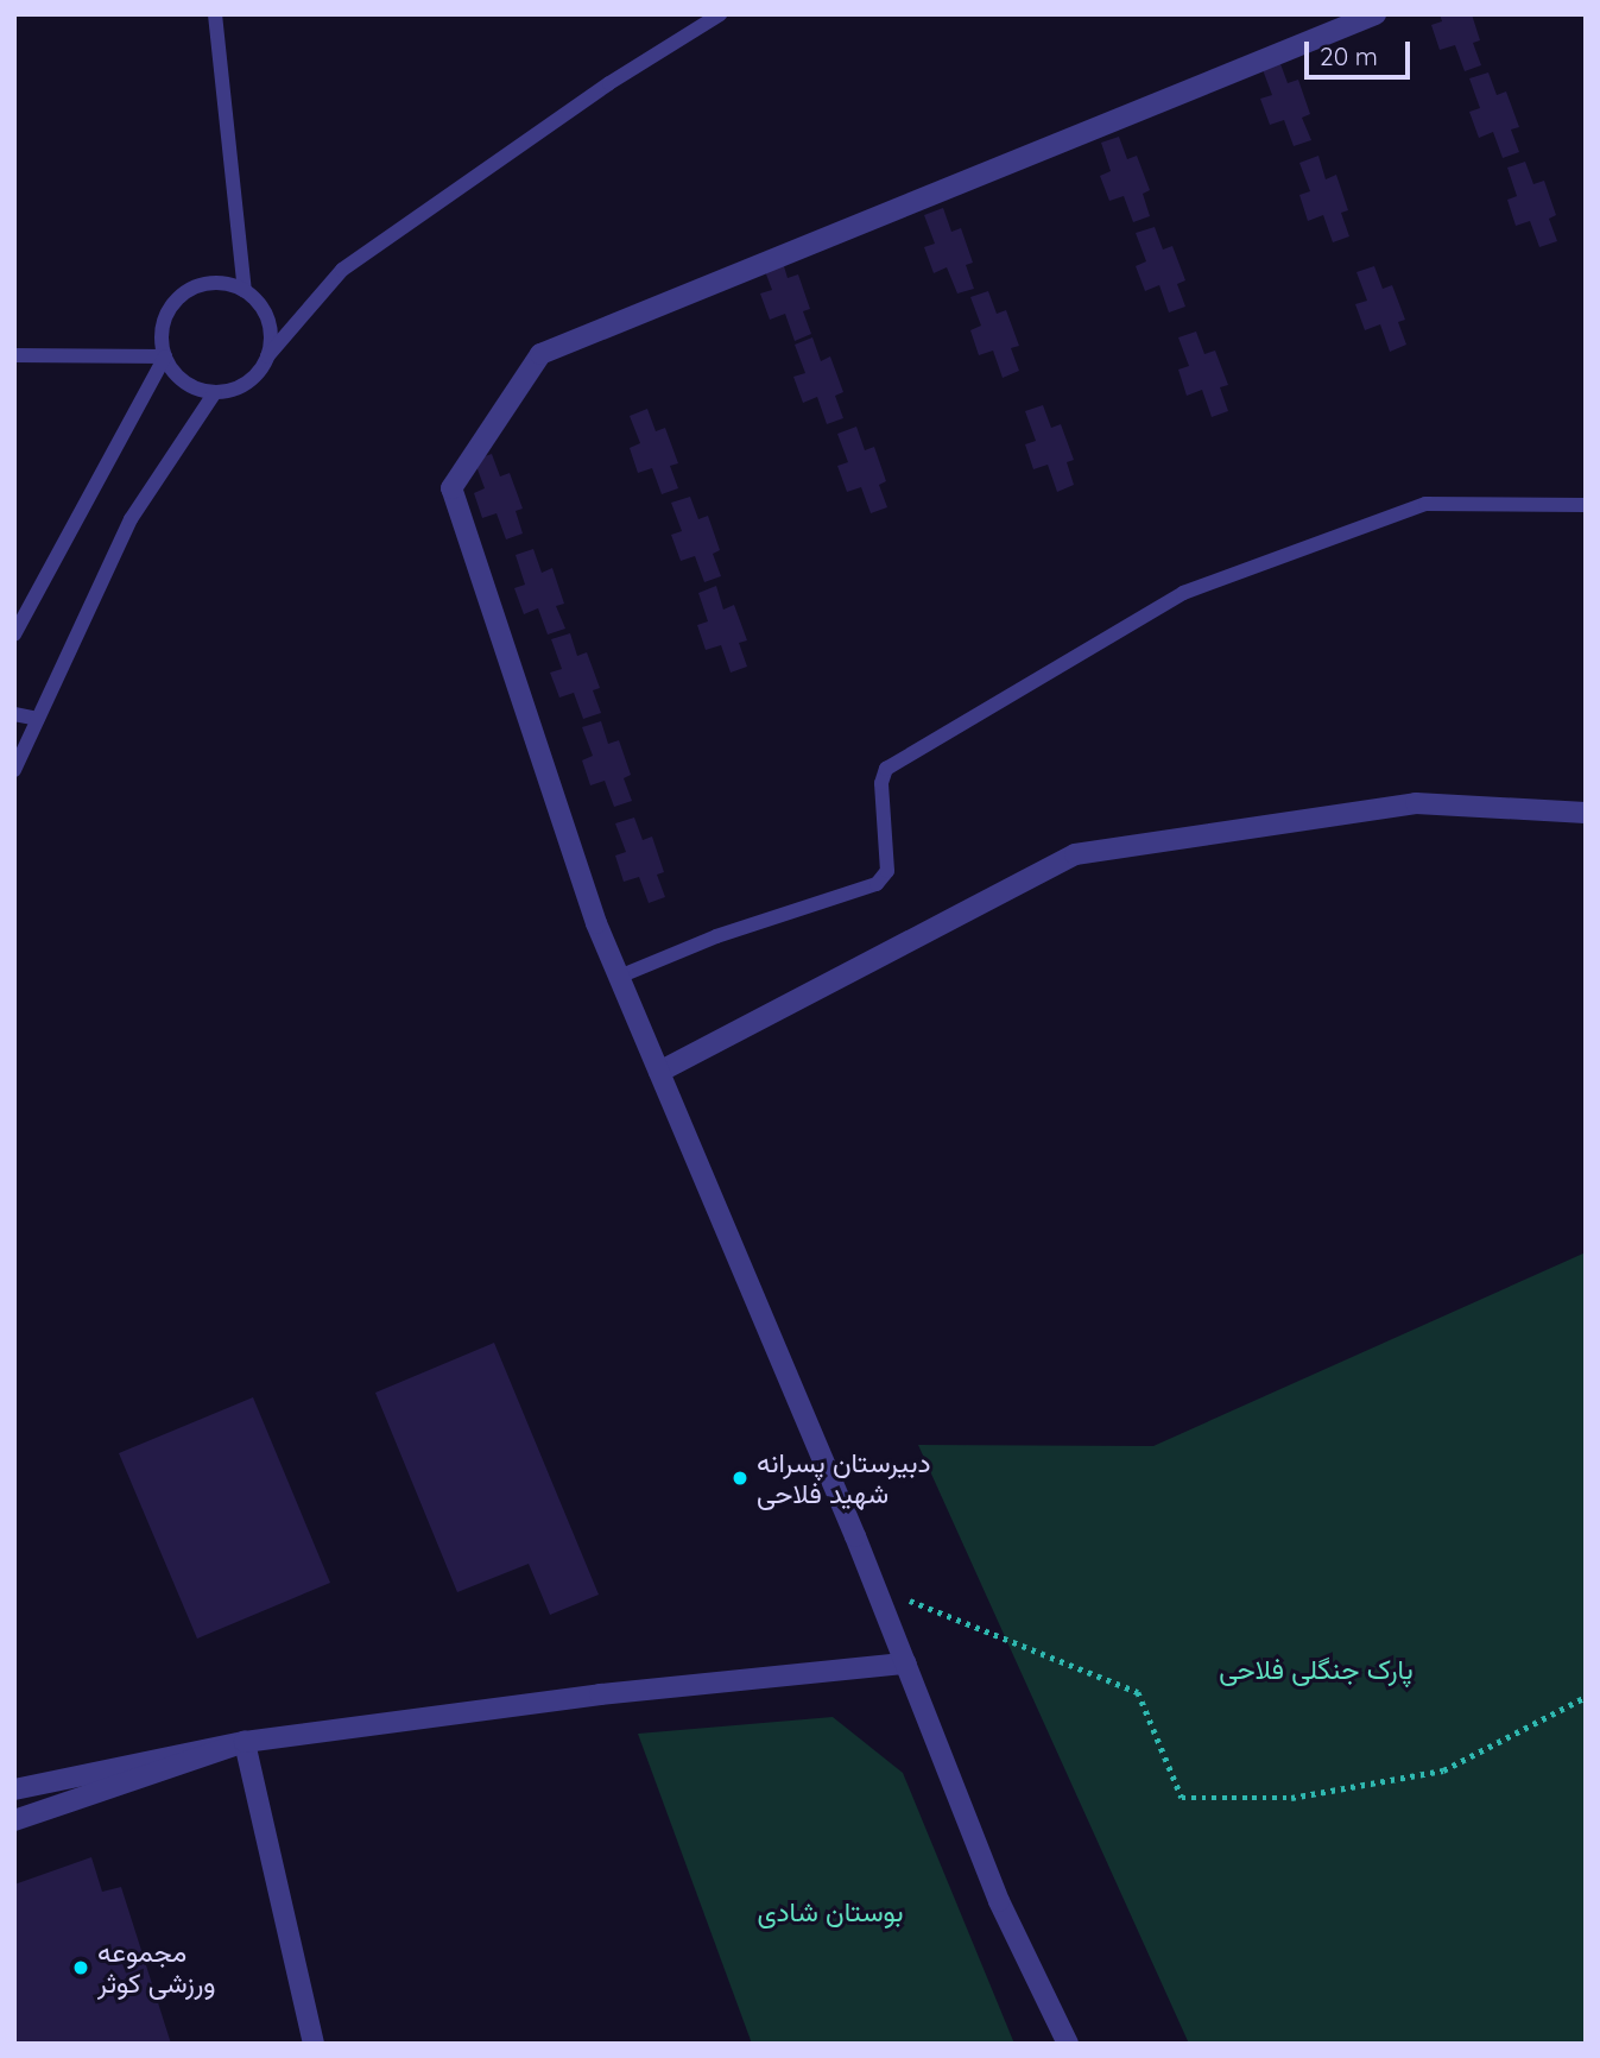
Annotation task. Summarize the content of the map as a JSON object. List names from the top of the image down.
{
  "parks": ["پارک جنگلی فلاحی", "بوستان شادی"],
  "places": ["دبیرستان پسرانه شهید فلاحی", "مجموعه ورزشی کوثر"],
  "scale_bar": "20 m"
}
